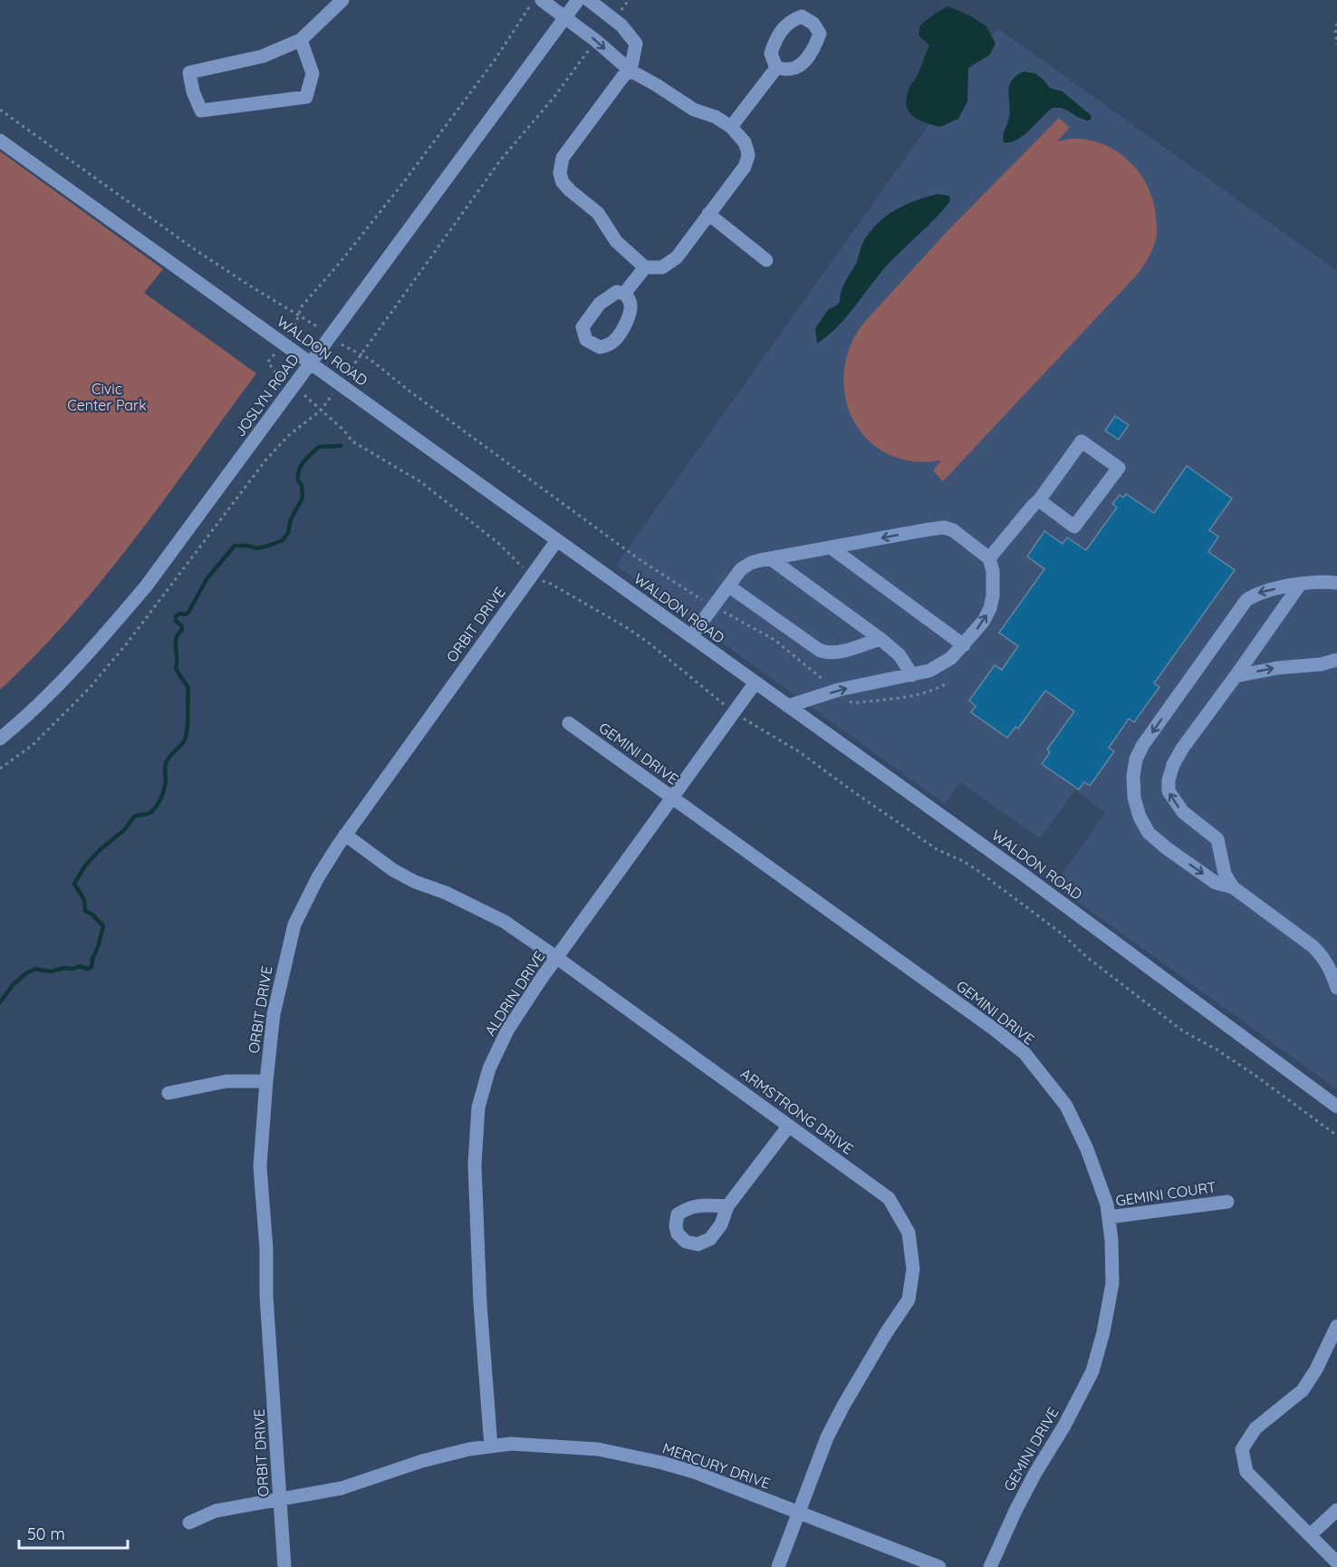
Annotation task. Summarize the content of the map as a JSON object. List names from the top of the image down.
{
  "streets": {
    "street": [
      "WALDON ROAD",
      "JOSLYN ROAD",
      "ORBIT DRIVE",
      "GEMINI DRIVE",
      "ALDRIN DRIVE",
      "ARMSTRONG DRIVE",
      "GEMINI COURT",
      "MERCURY DRIVE"
    ]
  },
  "crossings": [
    ["WALDON ROAD", "JOSLYN ROAD"],
    ["WALDON ROAD", "ORBIT DRIVE"],
    ["WALDON ROAD", "ALDRIN DRIVE"],
    ["ORBIT DRIVE", "ARMSTRONG DRIVE"],
    ["ORBIT DRIVE", "MERCURY DRIVE"],
    ["GEMINI DRIVE", "ALDRIN DRIVE"],
    ["GEMINI DRIVE", "GEMINI COURT"],
    ["ALDRIN DRIVE", "ARMSTRONG DRIVE"],
    ["ALDRIN DRIVE", "MERCURY DRIVE"],
    ["ARMSTRONG DRIVE", "MERCURY DRIVE"]
  ],
  "parks": ["Civic Center Park"],
  "scale_bar": "50 m"
}
